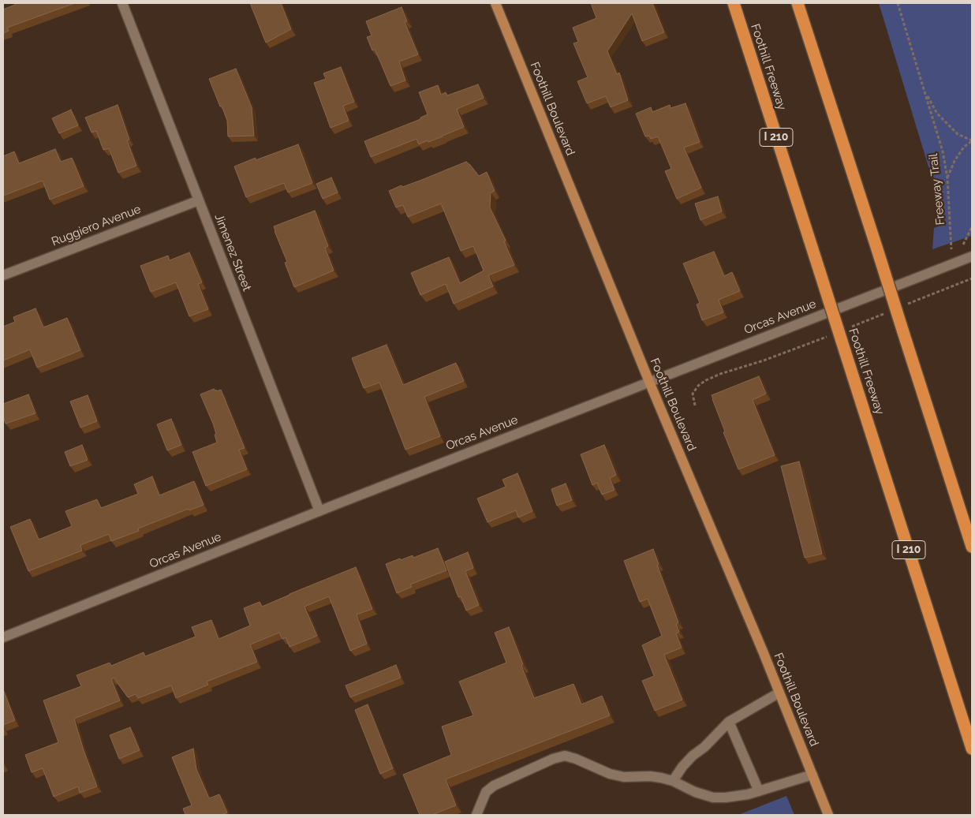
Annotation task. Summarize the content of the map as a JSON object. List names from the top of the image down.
{
  "streets": {
    "highway": ["Foothill Freeway", "I 210"],
    "main road": ["Foothill Boulevard"],
    "street": ["Ruggiero Avenue", "Jimenez Street", "Orcas Avenue"],
    "path": ["Freeway Trail"]
  },
  "crossings": [
    ["Foothill Boulevard", "Orcas Avenue"],
    ["Freeway Trail", "Orcas Avenue"],
    ["Ruggiero Avenue", "Jimenez Street"],
    ["Jimenez Street", "Orcas Avenue"]
  ]
}
